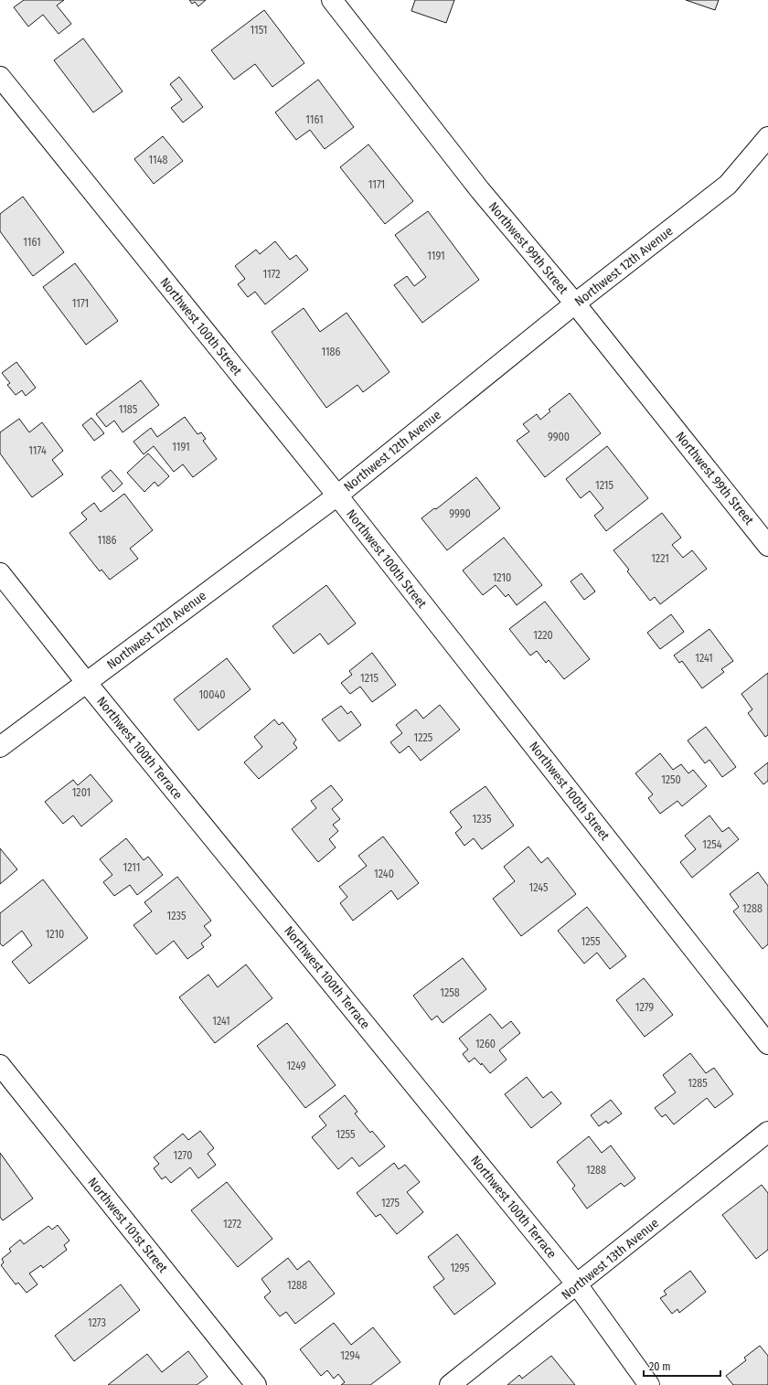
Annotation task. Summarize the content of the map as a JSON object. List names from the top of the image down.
{
  "streets": {
    "street": [
      "Northwest 99th Street",
      "Northwest 12th Avenue",
      "Northwest 100th Street",
      "Northwest 100th Terrace",
      "Northwest 101st Street",
      "Northwest 13th Avenue"
    ]
  },
  "crossings": [
    ["Northwest 99th Street", "Northwest 12th Avenue"],
    ["Northwest 12th Avenue", "Northwest 100th Street"],
    ["Northwest 12th Avenue", "Northwest 100th Terrace"],
    ["Northwest 100th Terrace", "Northwest 13th Avenue"]
  ],
  "house_numbers": [
    "1151",
    "1161",
    "1148",
    "1171",
    "1161",
    "1191",
    "1172",
    "1171",
    "1186",
    "1185",
    "9900",
    "1191",
    "1174",
    "1215",
    "9990",
    "1186",
    "1221",
    "1210",
    "1220",
    "1241",
    "1215",
    "10040",
    "1225",
    "1250",
    "1201",
    "1235",
    "1254",
    "1211",
    "1240",
    "1245",
    "1288",
    "1235",
    "1210",
    "1255",
    "1258",
    "1279",
    "1241",
    "1260",
    "1249",
    "1285",
    "1255",
    "1270",
    "1288",
    "1275",
    "1272",
    "1295",
    "1288",
    "1273",
    "1294"
  ],
  "scale_bar": "20 m"
}
